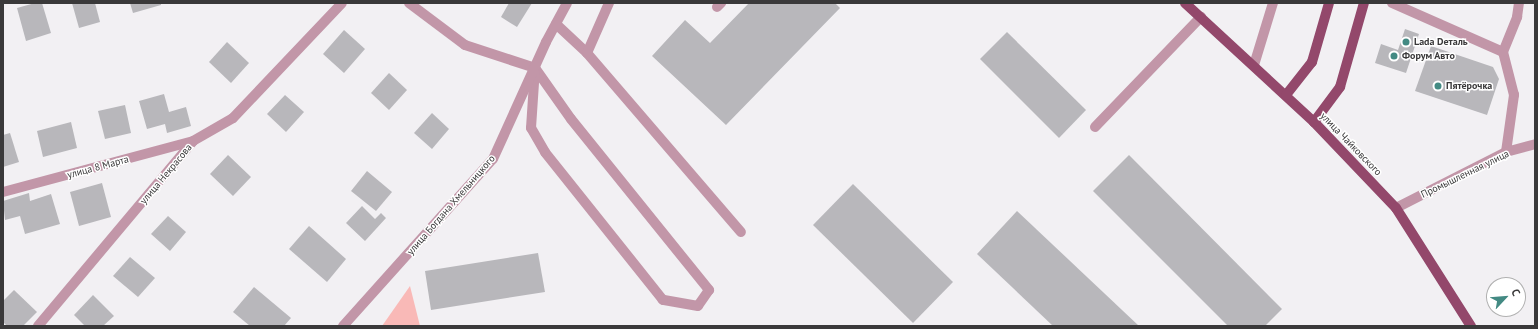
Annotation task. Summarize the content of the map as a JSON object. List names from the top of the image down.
{
  "streets": {
    "main road": ["улица Чайковского"],
    "street": [
      "улица 8 Марта",
      "улица Некрасова",
      "Промышленная улица",
      "улица Богдана Хмельницкого"
    ]
  },
  "crossings": [
    ["улица Чайковского", "Промышленная улица"],
    ["улица 8 Марта", "улица Некрасова"]
  ],
  "places": ["Lada Dеталь", "Форум Авто", "Пятёрочка"],
  "north": "top right"
}
